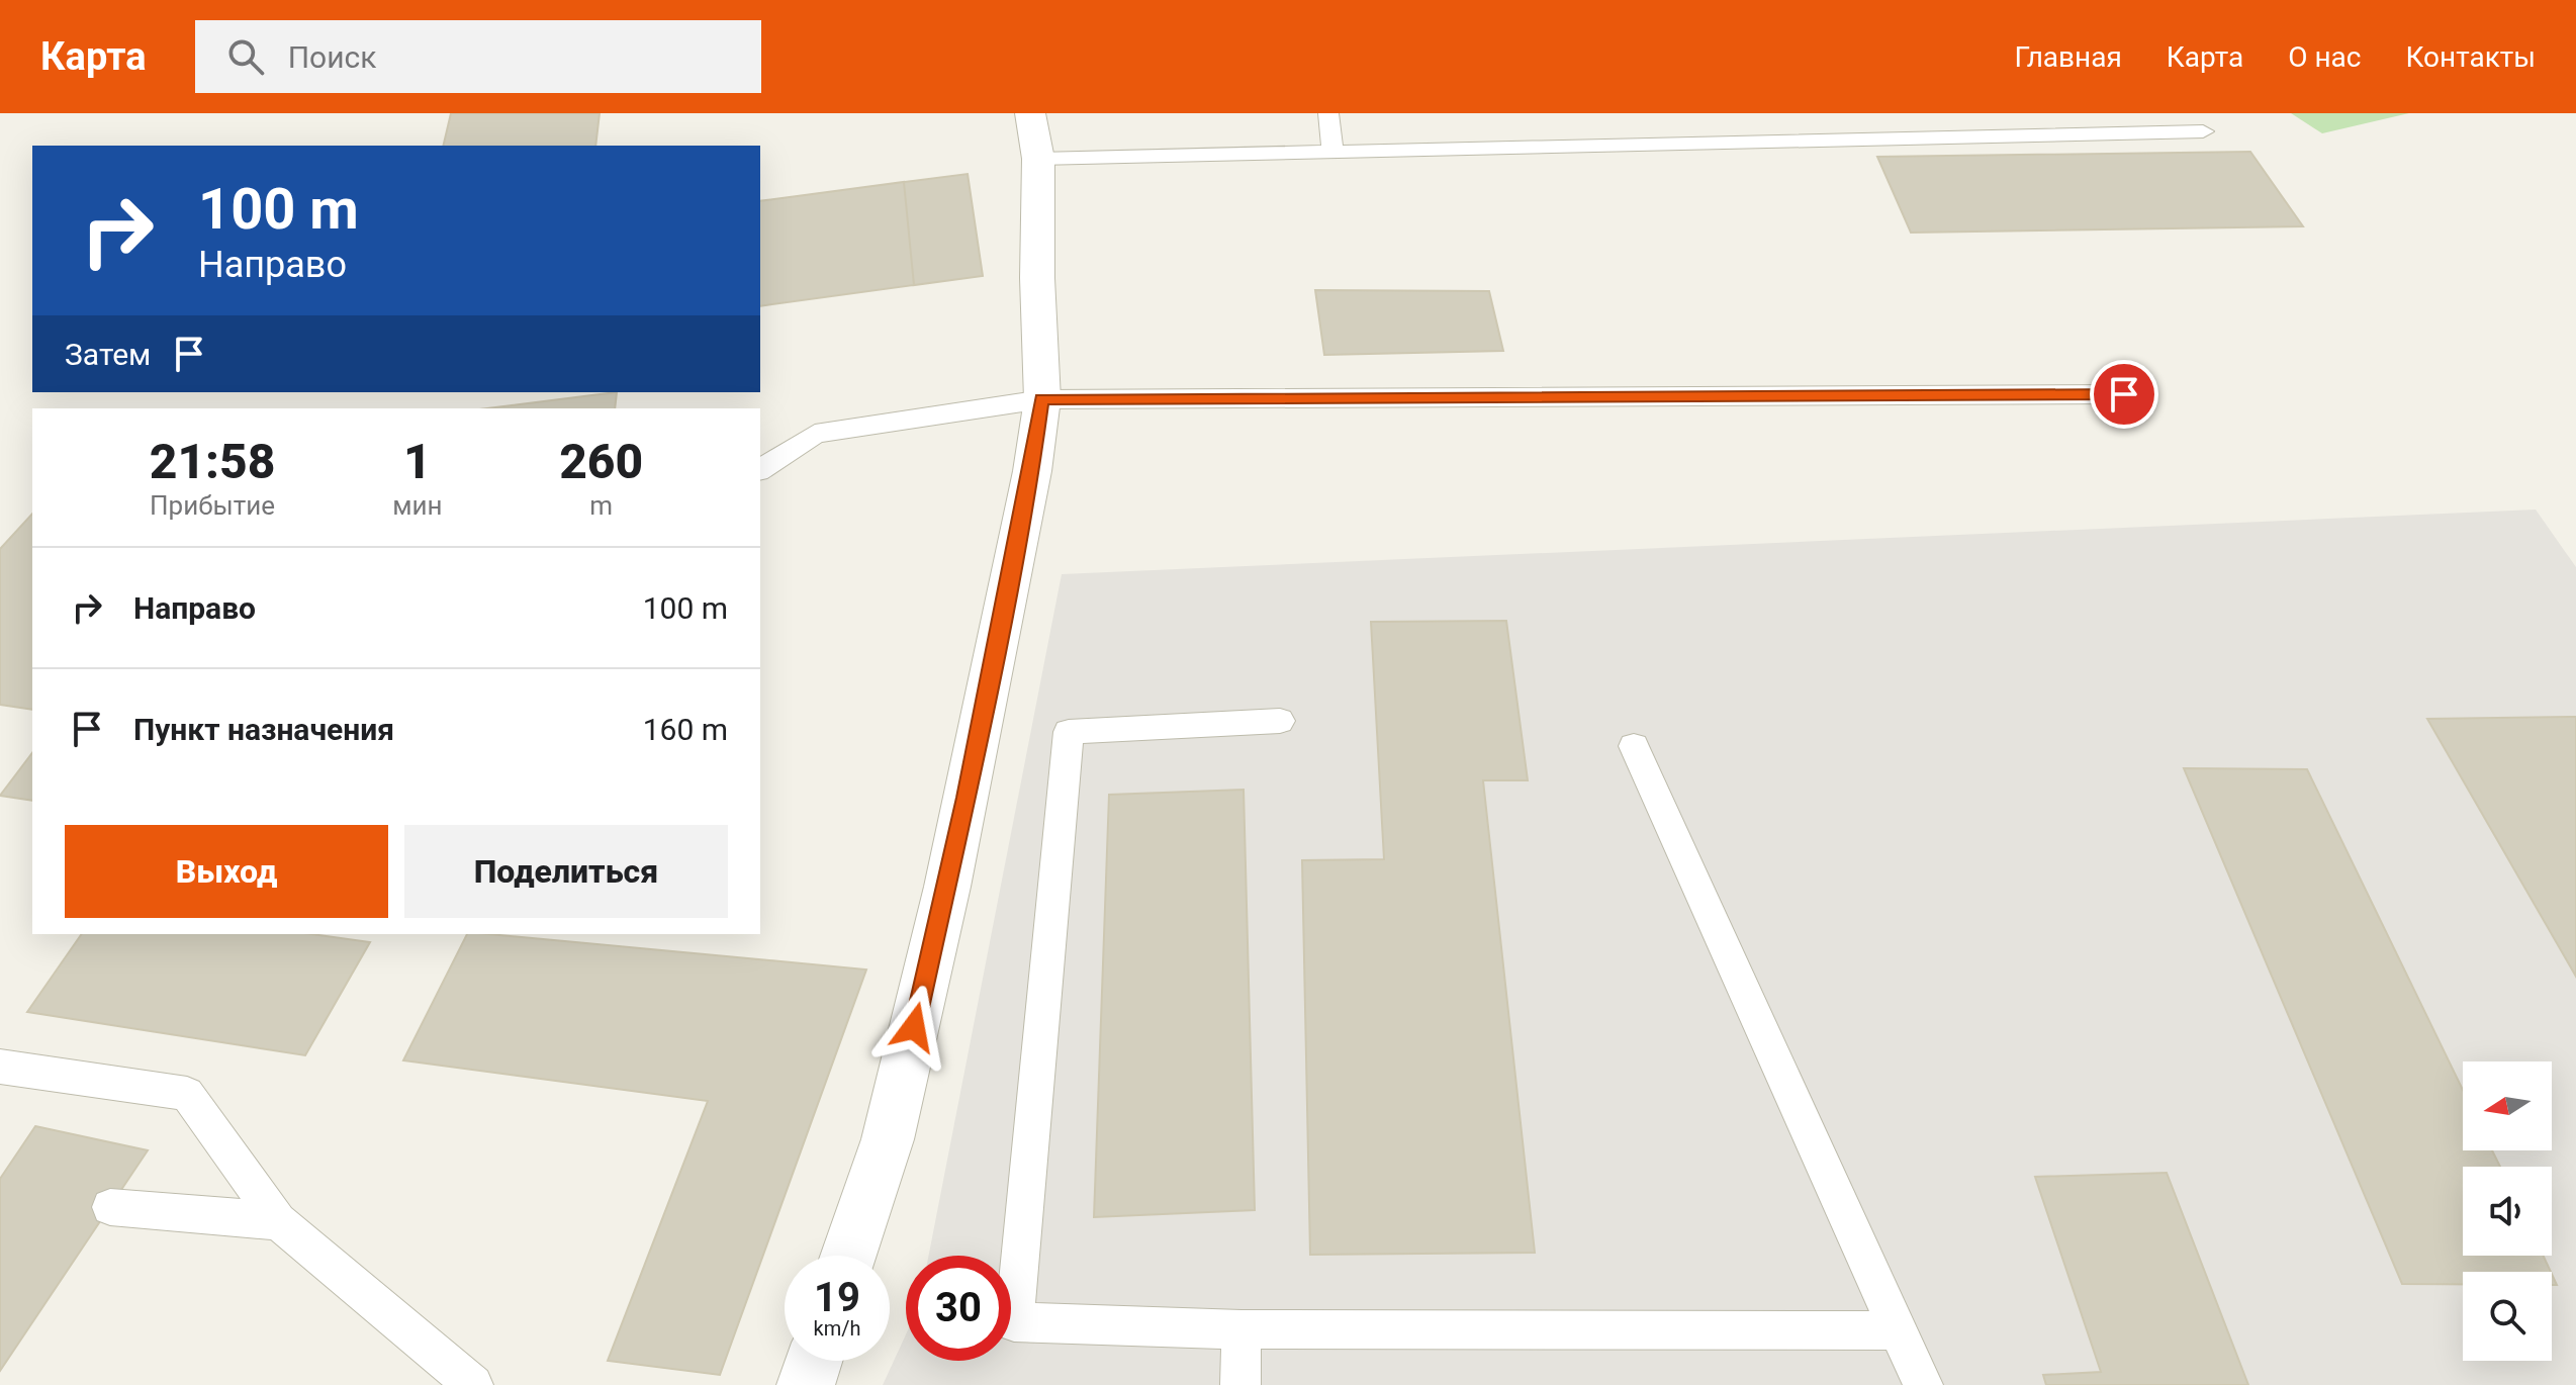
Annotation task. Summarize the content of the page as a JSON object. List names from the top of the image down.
{
  "north": "left",
  "page": {
    "header": "Карта",
    "search": "Поиск",
    "nav": [
      "Главная",
      "Карта",
      "О нас",
      "Контакты"
    ],
    "turn": ["100 m", "Направо"],
    "then": "Затем",
    "eta": [
      "21:58",
      "Прибытие",
      "1",
      "мин",
      "260",
      "m"
    ],
    "list": [
      {
        "name": "Направо",
        "value": "100 m"
      },
      {
        "name": "Пункт назначения",
        "value": "160 m"
      }
    ],
    "buttons": ["Выход", "Поделиться"],
    "speed": "19 km/h",
    "limit": "30"
  }
}
